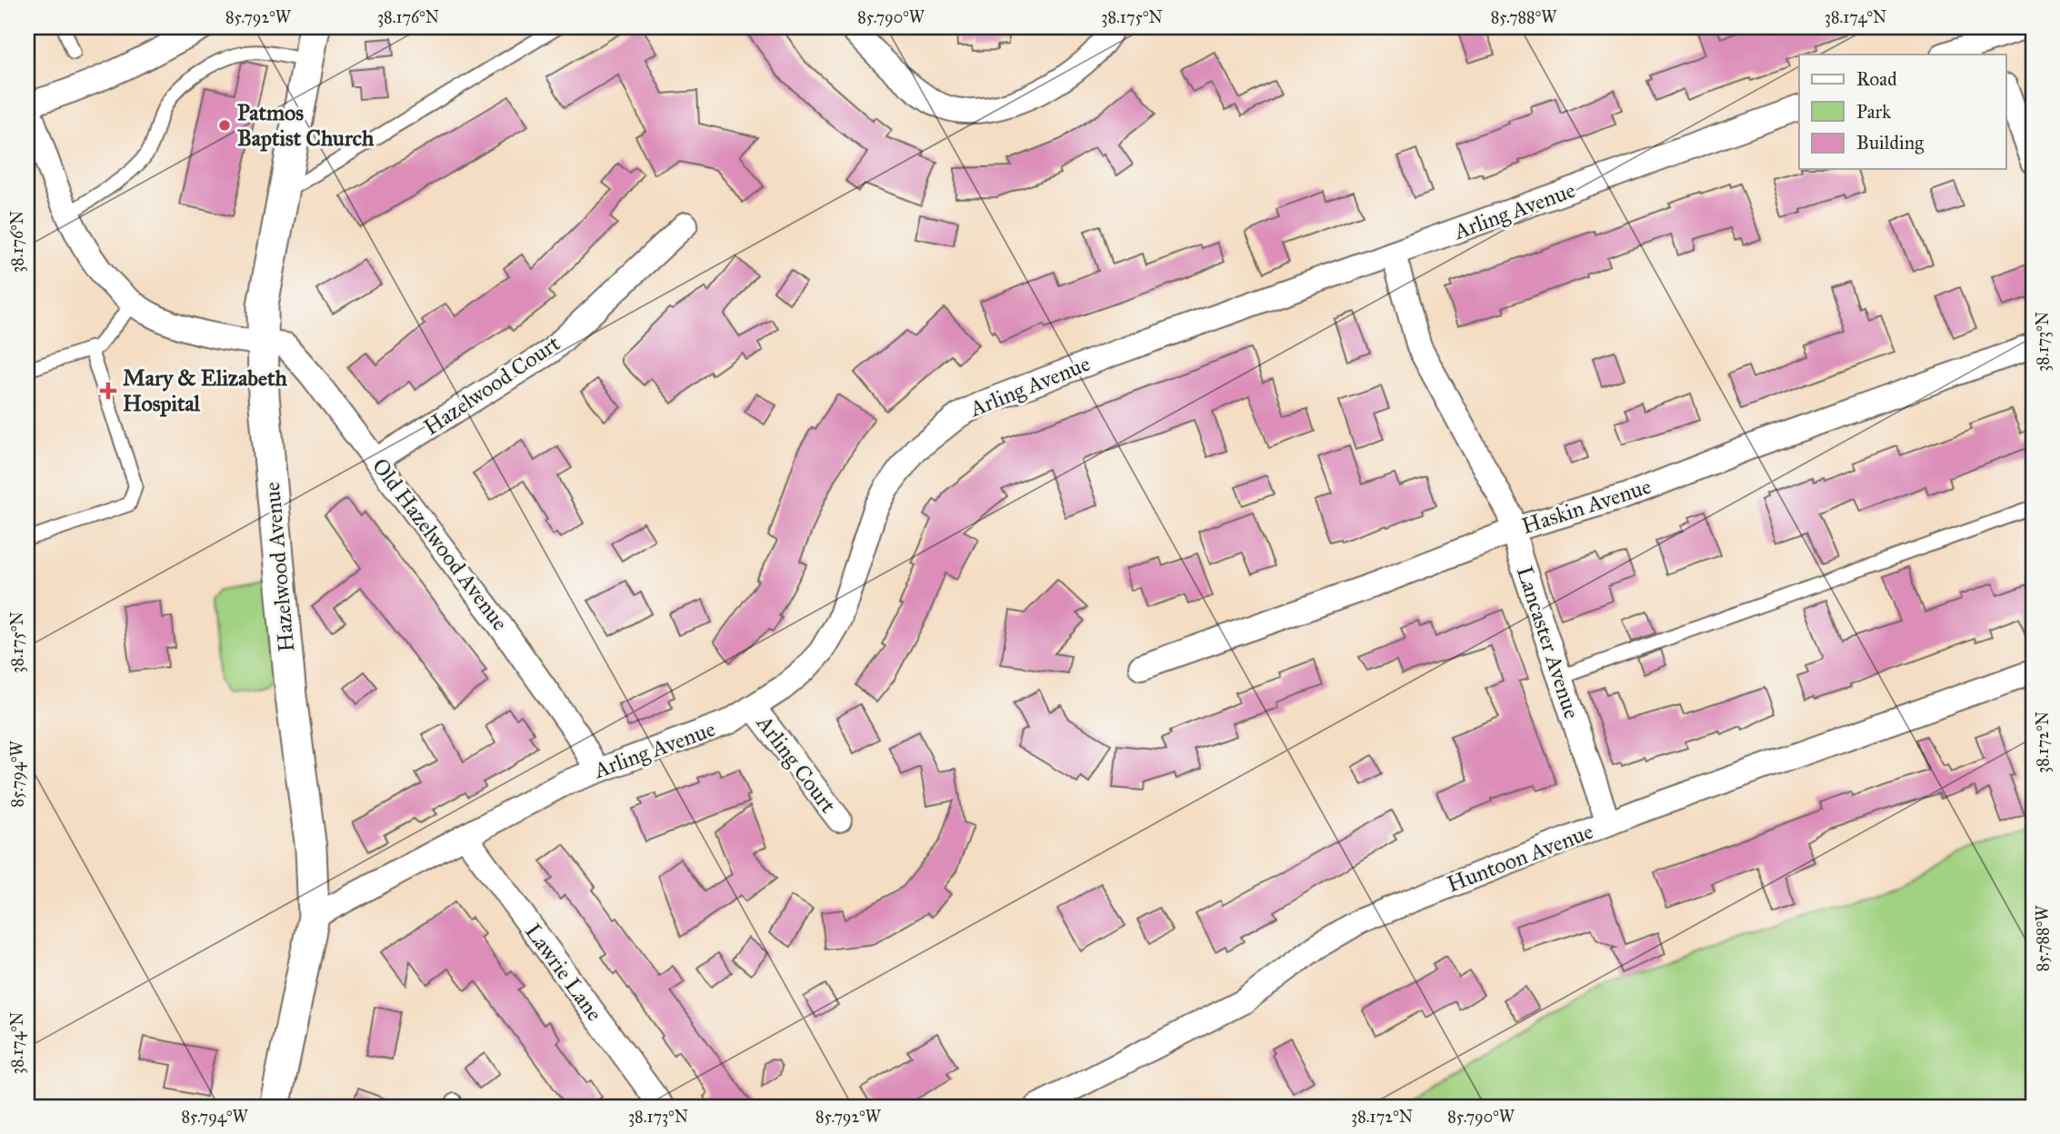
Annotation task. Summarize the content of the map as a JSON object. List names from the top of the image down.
{
  "streets": {
    "street": [
      "Arling Avenue",
      "Hazelwood Court",
      "Haskin Avenue",
      "Old Hazelwood Avenue",
      "Hazelwood Avenue",
      "Lancaster Avenue",
      "Arling Court",
      "Huntoon Avenue",
      "Lawrie Lane"
    ]
  },
  "crossings": [
    ["Arling Avenue", "Old Hazelwood Avenue"],
    ["Arling Avenue", "Hazelwood Avenue"],
    ["Arling Avenue", "Lancaster Avenue"],
    ["Arling Avenue", "Arling Court"],
    ["Arling Avenue", "Lawrie Lane"],
    ["Hazelwood Court", "Old Hazelwood Avenue"],
    ["Haskin Avenue", "Lancaster Avenue"],
    ["Old Hazelwood Avenue", "Hazelwood Avenue"],
    ["Lancaster Avenue", "Huntoon Avenue"]
  ],
  "places": {
    "other": ["Patmos Baptist Church"],
    "health": ["Mary & Elizabeth Hospital"]
  },
  "legend": ["Road", "Park", "Building"],
  "coordinates": [
    "85.792°W",
    "38.176°N",
    "85.790°W",
    "38.175°N",
    "85.788°W",
    "38.174°N",
    "38.173°N",
    "38.172°N",
    "85.794°W"
  ]
}
